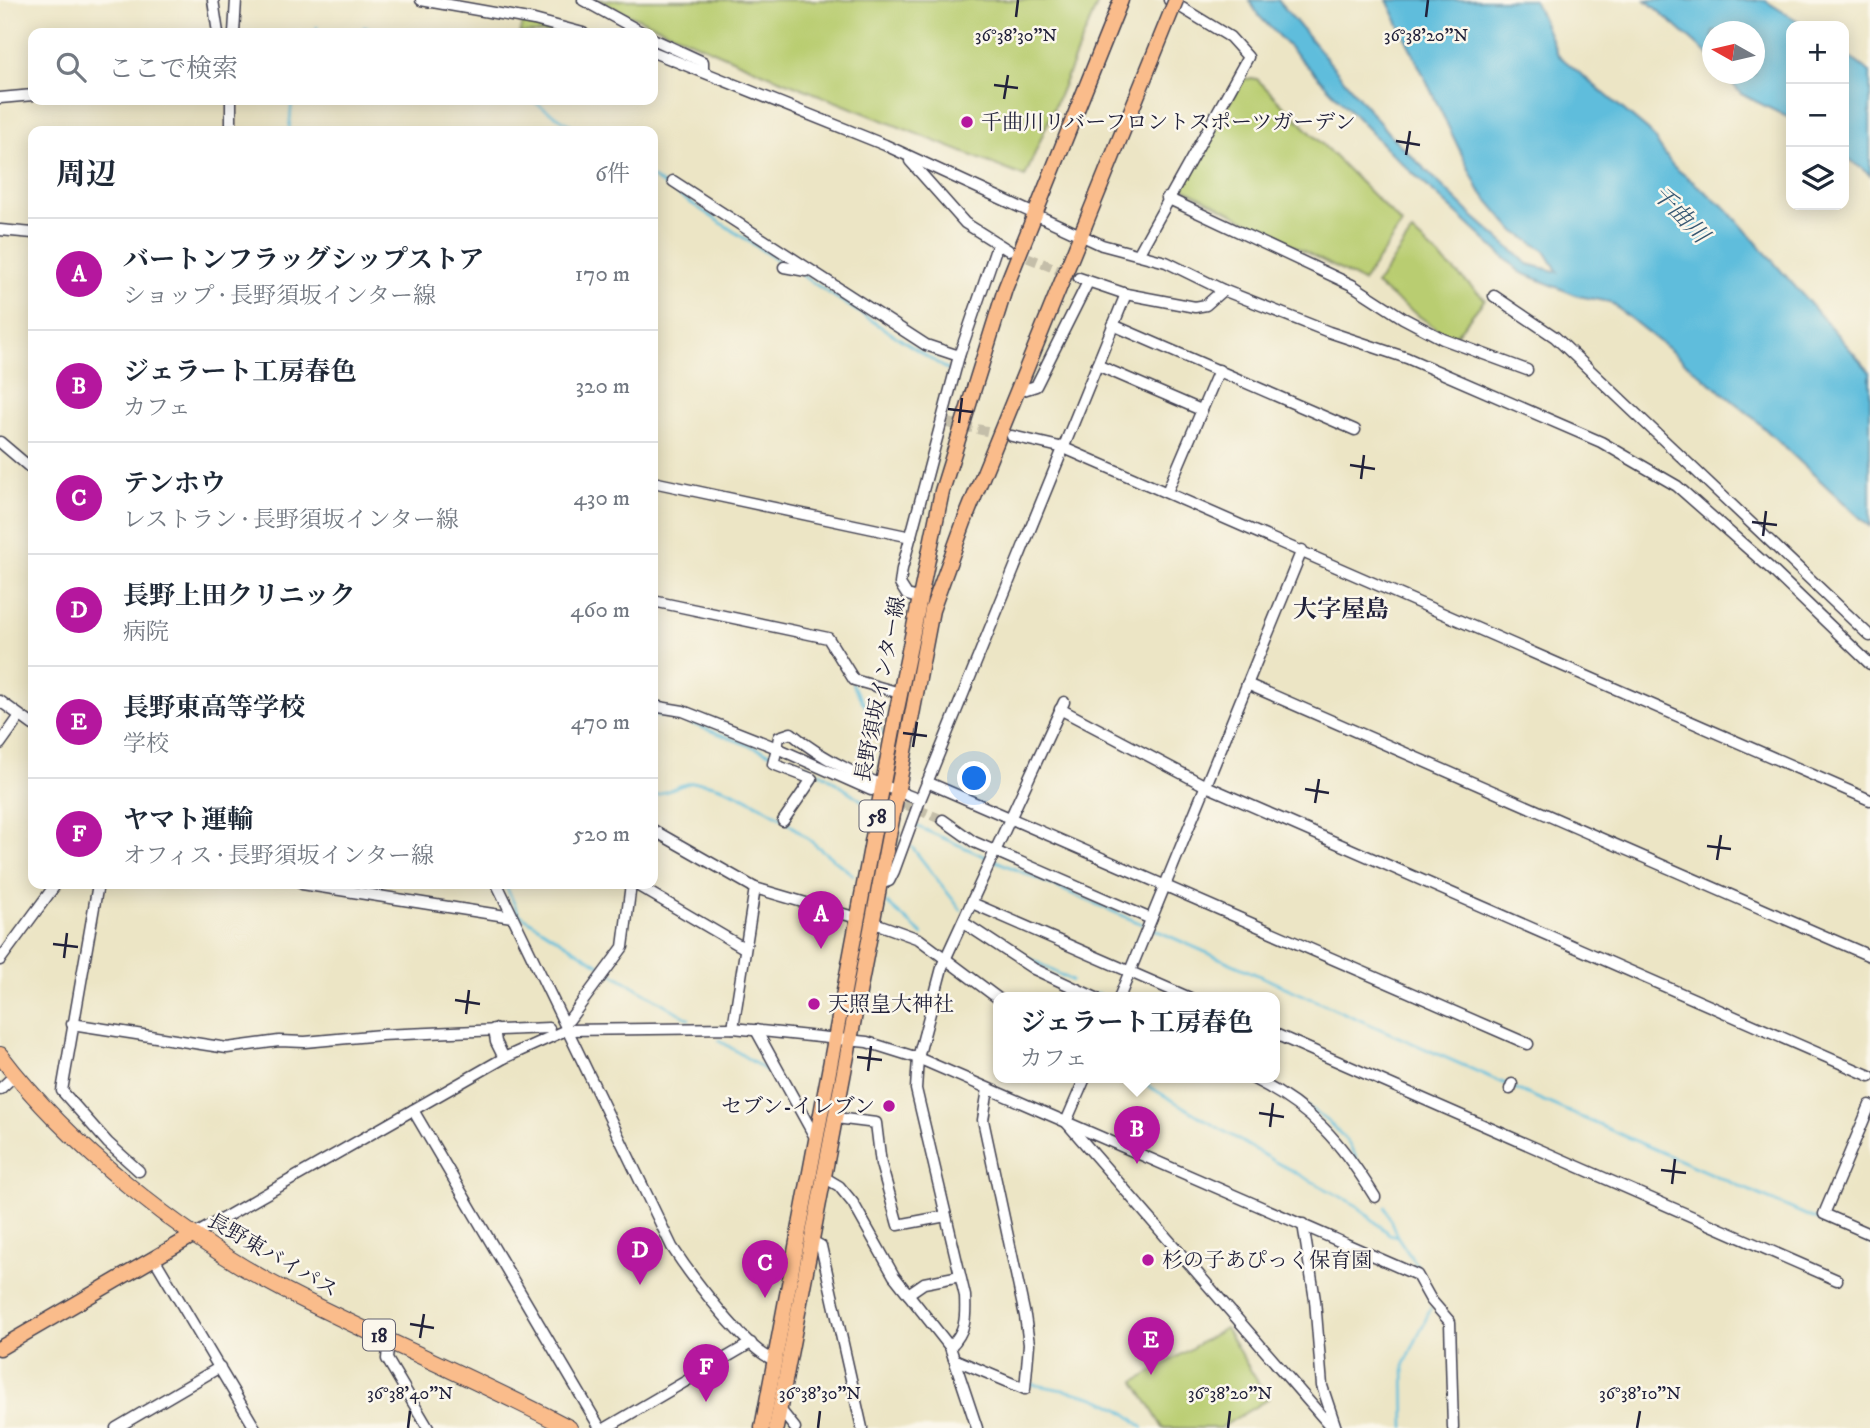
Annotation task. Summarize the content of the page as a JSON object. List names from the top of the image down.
{
  "streets": {
    "highway": ["長野東バイパス", "18"],
    "main road": ["長野須坂インター線", "58"]
  },
  "districts": ["大字屋島"],
  "water": ["千曲川"],
  "places": [
    "千曲川リバーフロントスポーツガーデン",
    "天照皇大神社",
    "セブン-イレブン",
    "杉の子あぴっく保育園"
  ],
  "north": "left",
  "page": {
    "map_buttons": ["+", "−"],
    "search": "ここで検索",
    "heading": ["周辺", "6件"],
    "list": [
      {
        "mark": "A",
        "name": "バートンフラッグシップストア",
        "note": "ショップ · 長野須坂インター線",
        "value": "170 m"
      },
      {
        "mark": "B",
        "name": "ジェラート工房春色",
        "note": "カフェ",
        "value": "320 m"
      },
      {
        "mark": "C",
        "name": "テンホウ",
        "note": "レストラン · 長野須坂インター線",
        "value": "430 m"
      },
      {
        "mark": "D",
        "name": "長野上田クリニック",
        "note": "病院",
        "value": "460 m"
      },
      {
        "mark": "E",
        "name": "長野東高等学校",
        "note": "学校",
        "value": "470 m"
      },
      {
        "mark": "F",
        "name": "ヤマト運輸",
        "note": "オフィス · 長野須坂インター線",
        "value": "520 m"
      }
    ],
    "pins": [
      "A",
      "B",
      "D",
      "C",
      "E",
      "F"
    ],
    "popup": ["ジェラート工房春色", "カフェ"]
  },
  "coordinates": [
    "36°38'30\"N",
    "36°38'20\"N",
    "36°38'40\"N",
    "36°38'10\"N"
  ]
}
